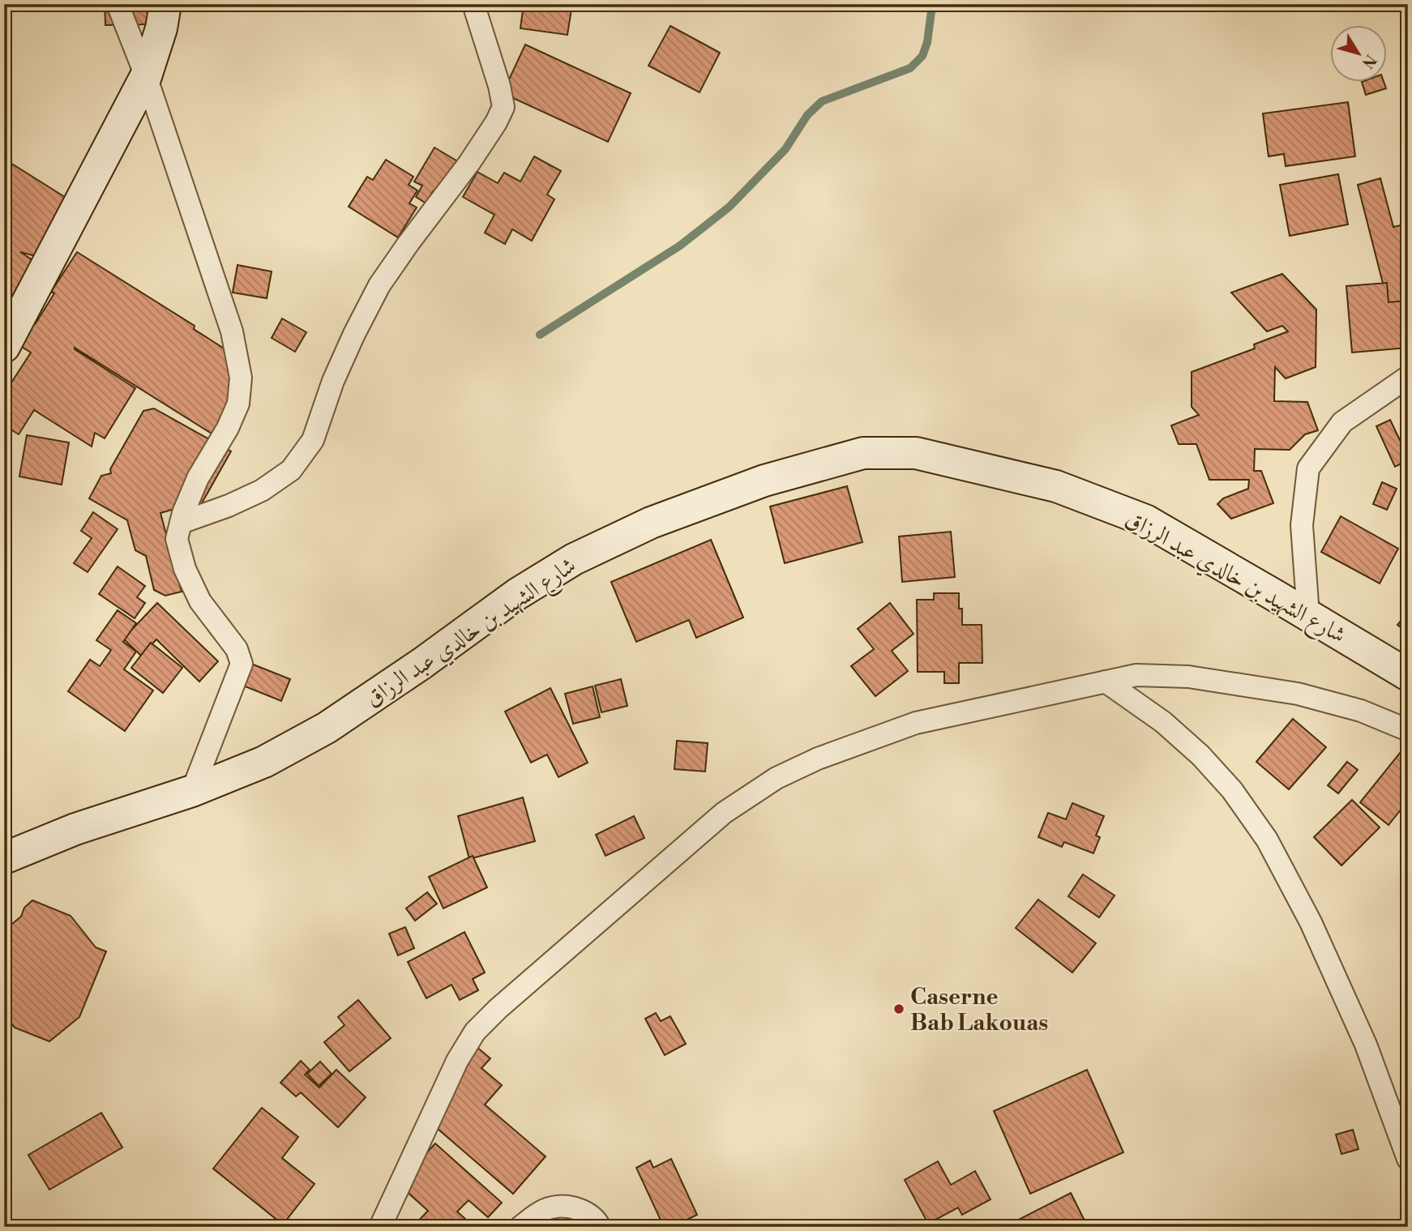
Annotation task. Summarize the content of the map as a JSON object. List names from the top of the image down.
{
  "streets": {
    "main road": ["شارع الشهيد بن خالدي عبد الرزاق"]
  },
  "places": ["Caserne Bab Lakouas"],
  "north": "bottom right"
}
